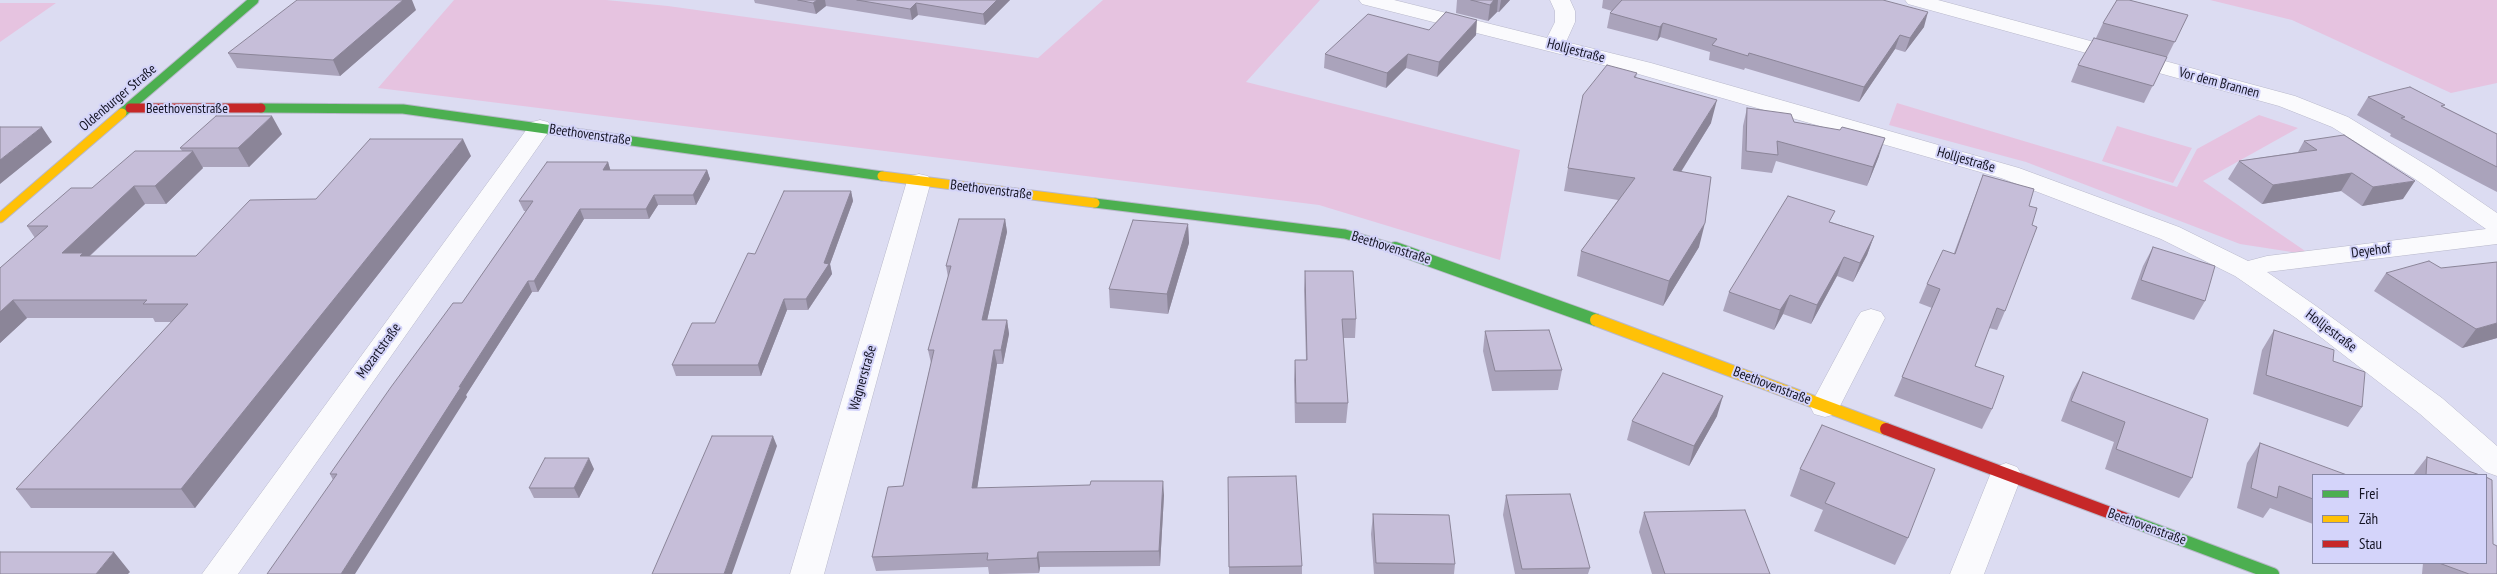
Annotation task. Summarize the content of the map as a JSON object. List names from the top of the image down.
{
  "streets": {
    "street": [
      "Holljestraße",
      "Vor dem Brannen",
      "Oldenburger Straße",
      "Beethovenstraße",
      "Deyehof",
      "Mozartstraße",
      "Wagnerstraße"
    ]
  },
  "crossings": [
    ["Holljestraße", "Deyehof"],
    ["Oldenburger Straße", "Beethovenstraße"],
    ["Beethovenstraße", "Mozartstraße"],
    ["Beethovenstraße", "Wagnerstraße"]
  ],
  "legend": ["Frei", "Zäh", "Stau"]
}
